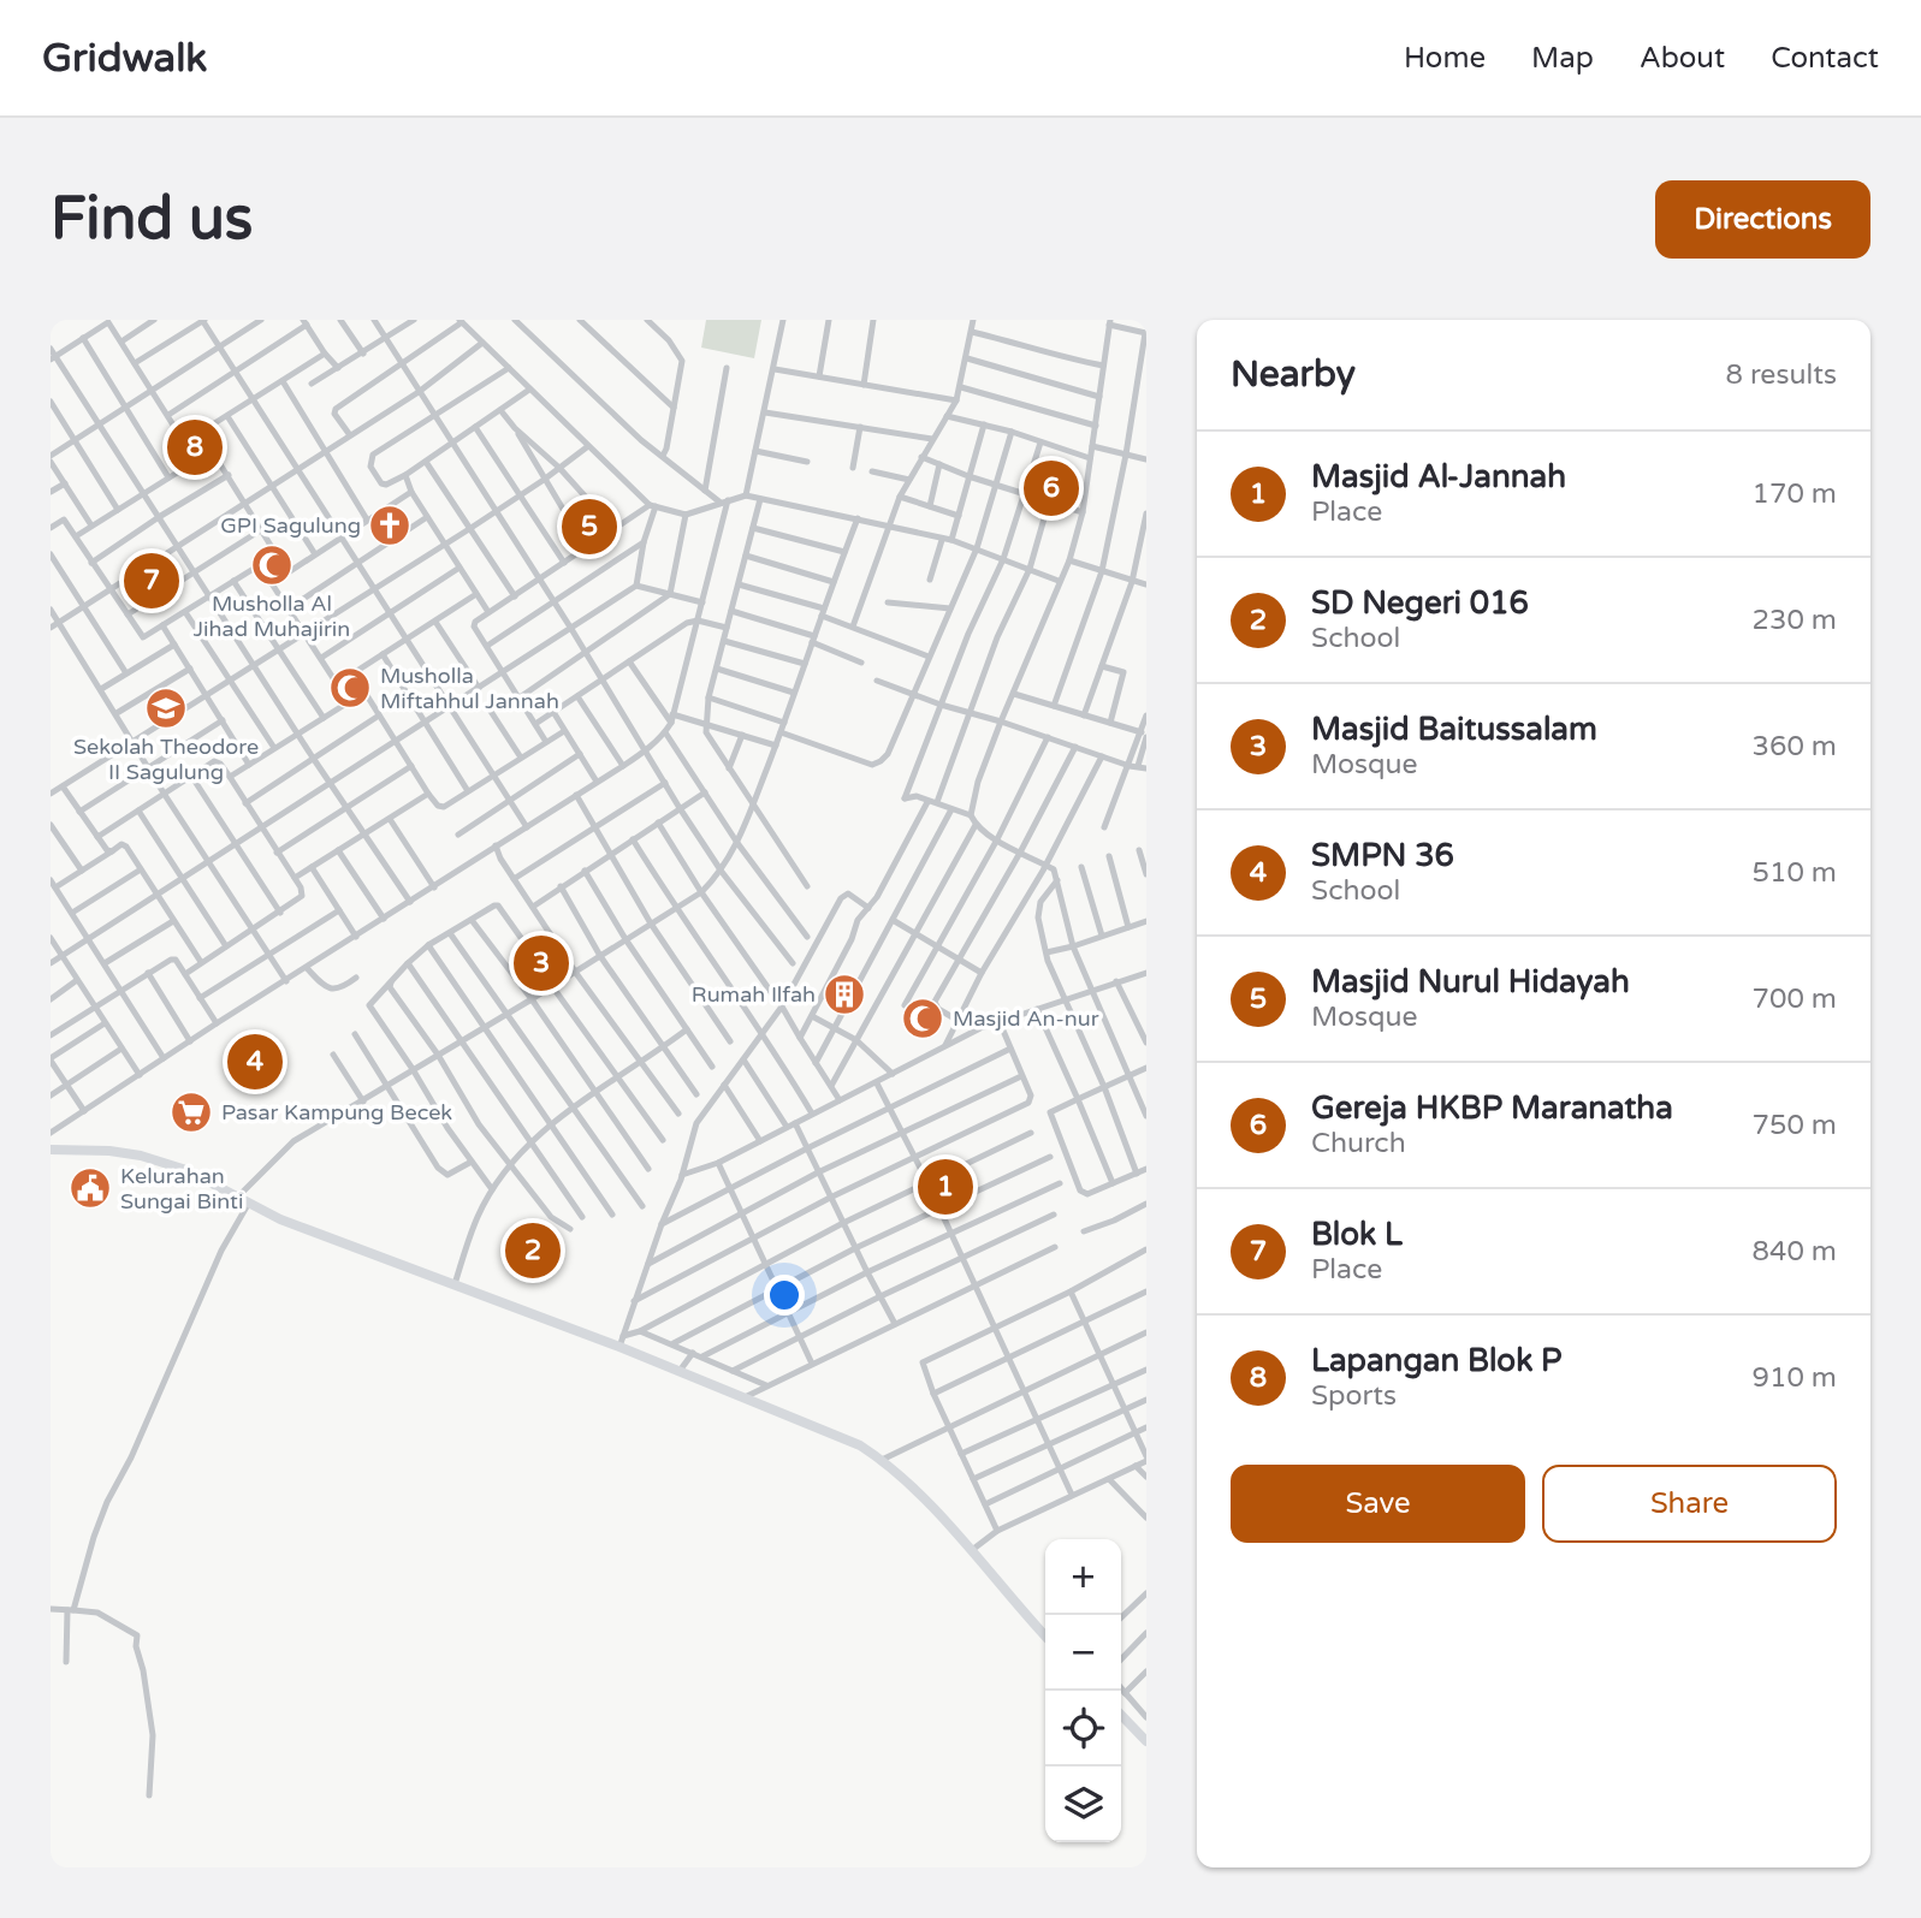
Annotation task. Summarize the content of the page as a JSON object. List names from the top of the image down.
{
  "places": {
    "church": ["GPI Sagulung"],
    "mosque": ["Musholla Al Jihad Muhajirin", "Musholla Miftahhul Jannah", "Masjid An-nur"],
    "school or university": ["Sekolah Theodore II Sagulung"],
    "building": ["Rumah Ilfah"],
    "supermarket": ["Pasar Kampung Becek"],
    "public building": ["Kelurahan Sungai Binti"]
  },
  "page": {
    "header": "Gridwalk",
    "nav": [
      "Home",
      "Map",
      "About",
      "Contact"
    ],
    "buttons": [
      "Directions",
      ["Save", "Share"]
    ],
    "title": "Find us",
    "heading": ["Nearby", "8 results"],
    "pins": [
      "8",
      "6",
      "5",
      "7",
      "3",
      "4",
      "1",
      "2"
    ],
    "list": [
      {
        "mark": "1",
        "name": "Masjid Al-Jannah",
        "note": "Place",
        "value": "170 m"
      },
      {
        "mark": "2",
        "name": "SD Negeri 016",
        "note": "School",
        "value": "230 m"
      },
      {
        "mark": "3",
        "name": "Masjid Baitussalam",
        "note": "Mosque",
        "value": "360 m"
      },
      {
        "mark": "4",
        "name": "SMPN 36",
        "note": "School",
        "value": "510 m"
      },
      {
        "mark": "5",
        "name": "Masjid Nurul Hidayah",
        "note": "Mosque",
        "value": "700 m"
      },
      {
        "mark": "6",
        "name": "Gereja HKBP Maranatha",
        "note": "Church",
        "value": "750 m"
      },
      {
        "mark": "7",
        "name": "Blok L",
        "note": "Place",
        "value": "840 m"
      },
      {
        "mark": "8",
        "name": "Lapangan Blok P",
        "note": "Sports",
        "value": "910 m"
      }
    ],
    "map_buttons": ["+", "−"]
  }
}
